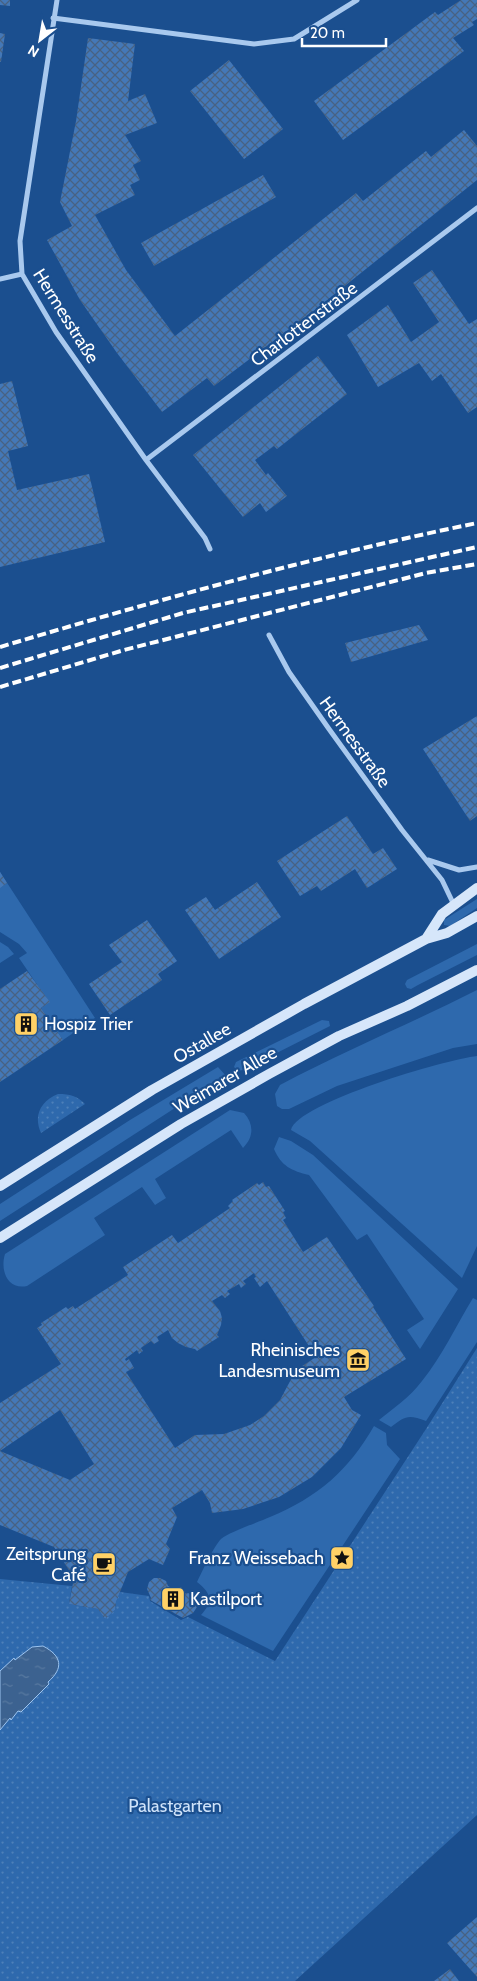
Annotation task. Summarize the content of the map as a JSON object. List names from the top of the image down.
{
  "streets": {
    "main road": ["Ostallee", "Weimarer Allee"],
    "street": ["Hermesstraße", "Charlottenstraße"]
  },
  "crossings": [
    ["Hermesstraße", "Charlottenstraße"]
  ],
  "parks": ["Palastgarten"],
  "places": {
    "building": ["Hospiz Trier", "Kastilport"],
    "museum": ["Rheinisches Landesmuseum"],
    "place": ["Franz Weissebach"],
    "cafe": ["Zeitsprung Café"]
  },
  "scale_bar": "20 m",
  "north": "bottom left"
}
